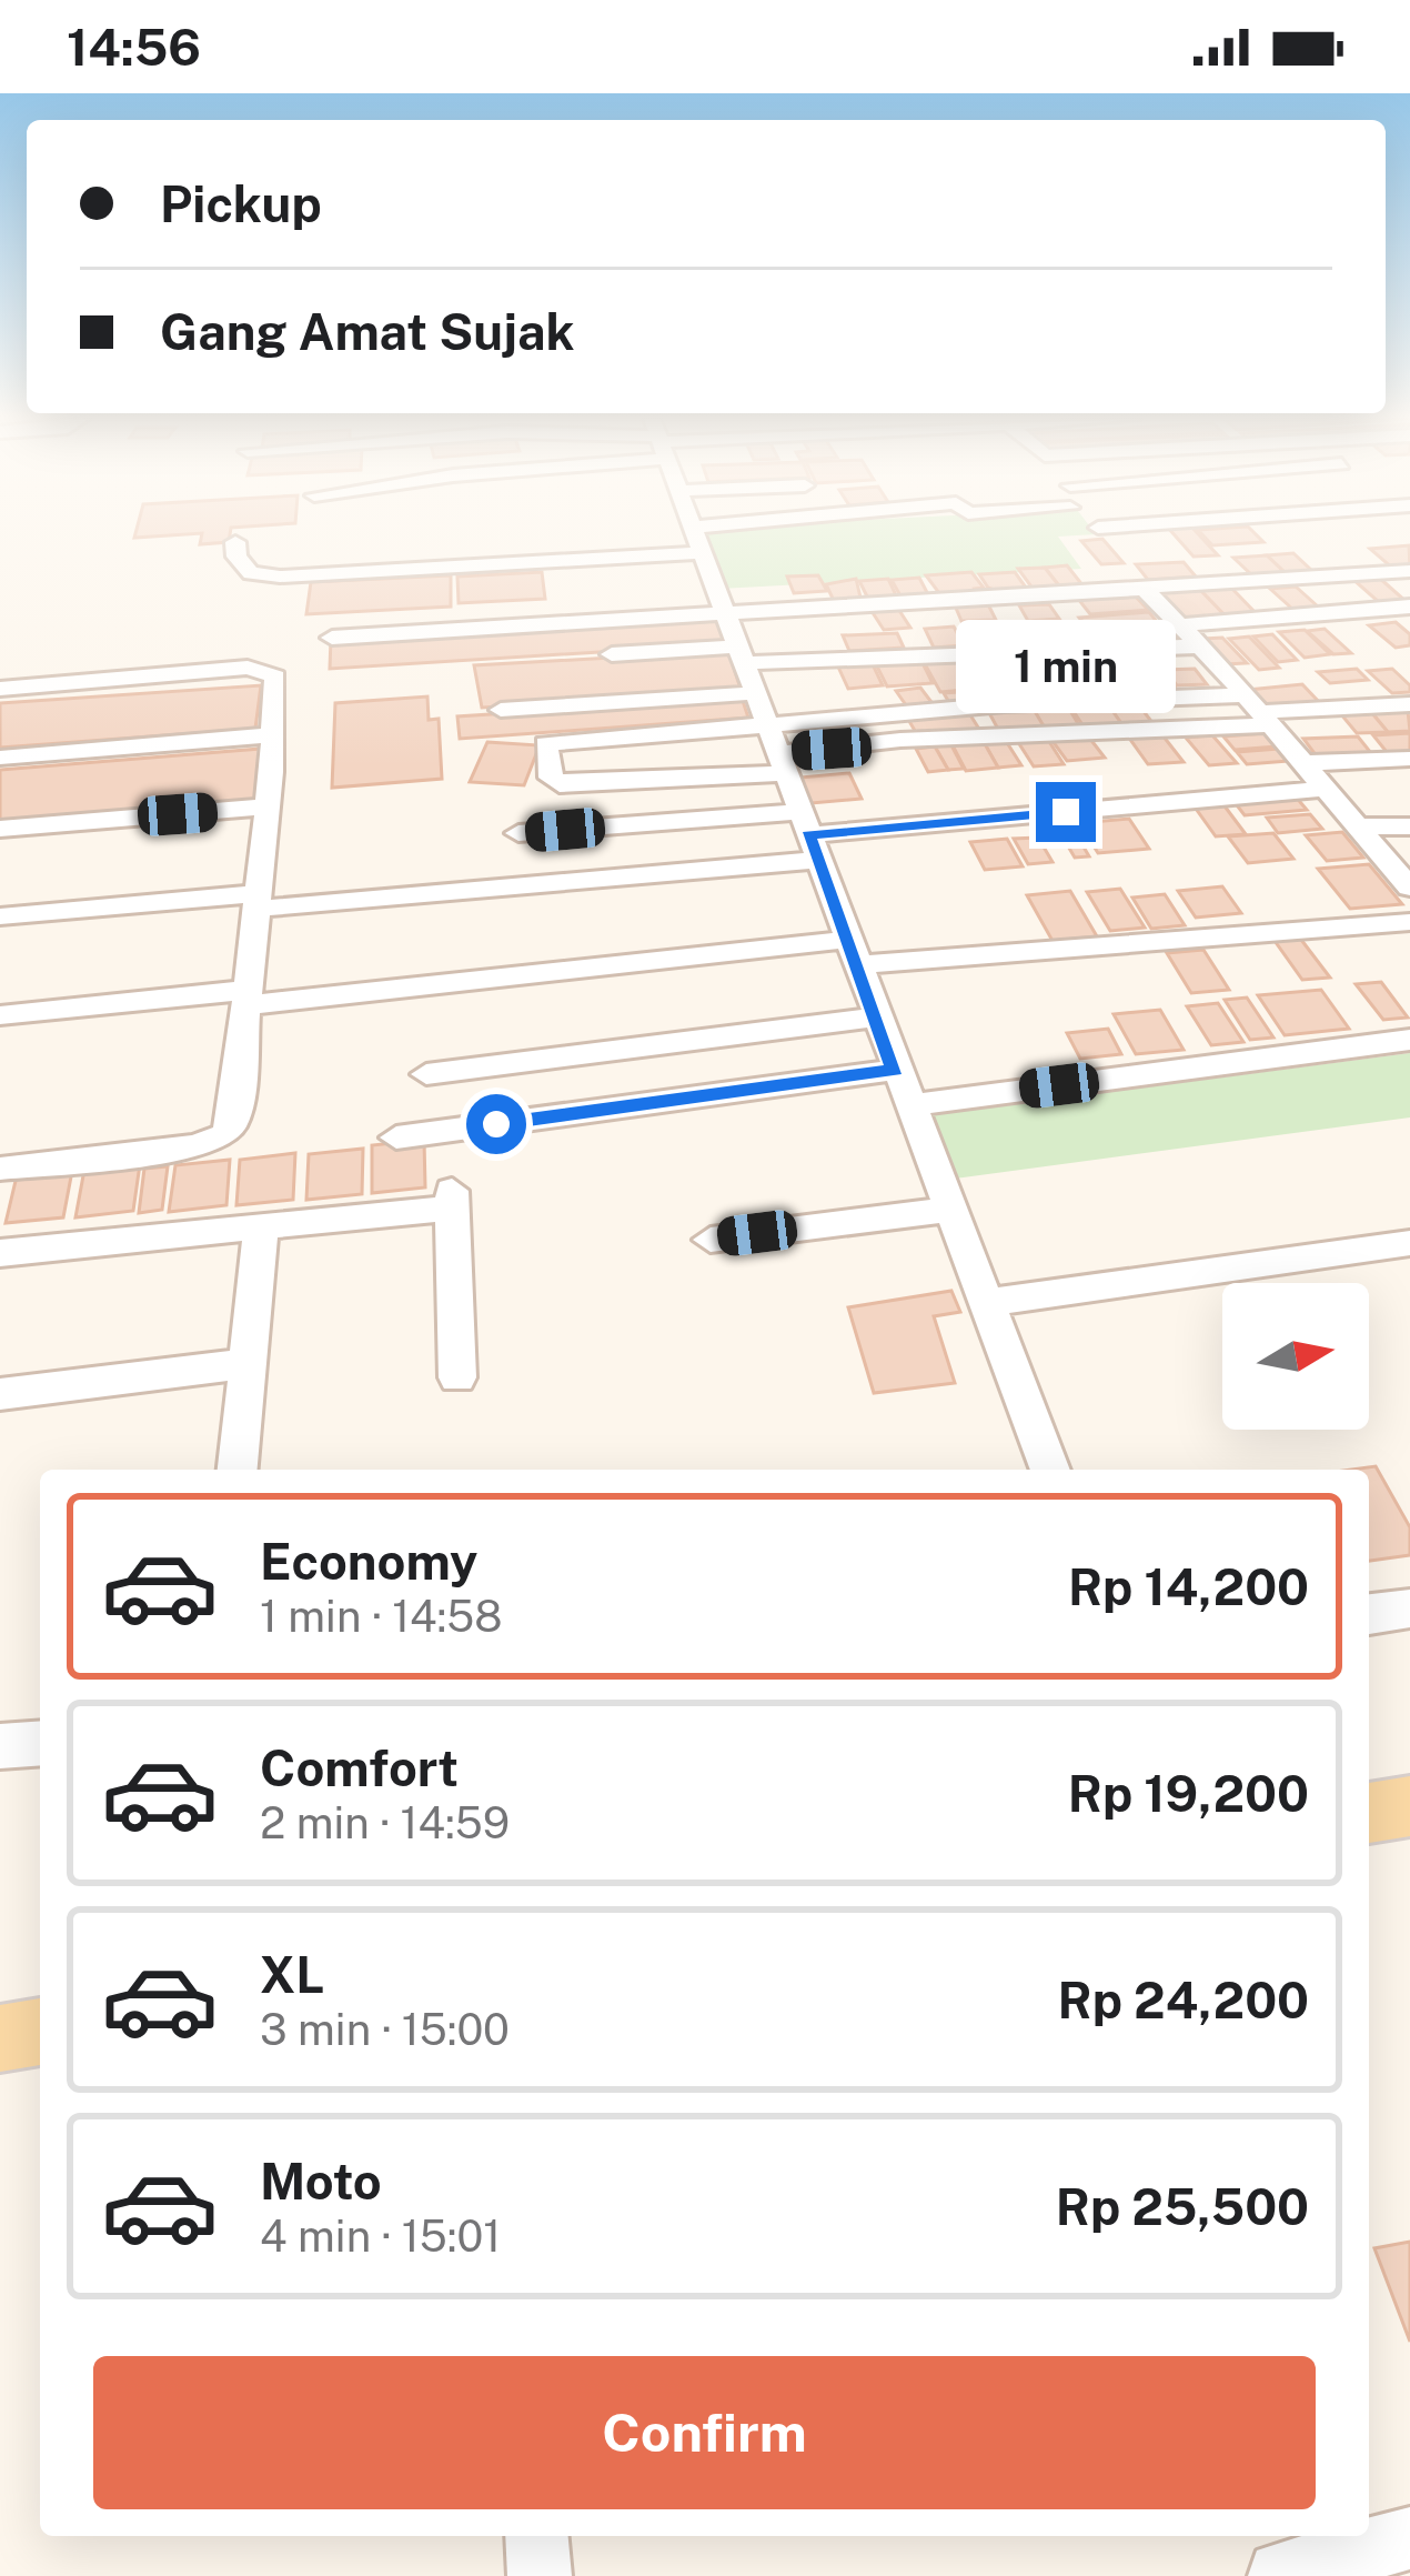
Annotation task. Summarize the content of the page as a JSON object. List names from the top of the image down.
{
  "north": "right",
  "page": {
    "status": "14:56",
    "banner": ["Pickup", "Gang Amat Sujak"],
    "bubble": "1 min",
    "list": [
      {
        "name": "Economy",
        "note": "1 min · 14:58",
        "value": "Rp 14,200"
      },
      {
        "name": "Comfort",
        "note": "2 min · 14:59",
        "value": "Rp 19,200"
      },
      {
        "name": "XL",
        "note": "3 min · 15:00",
        "value": "Rp 24,200"
      },
      {
        "name": "Moto",
        "note": "4 min · 15:01",
        "value": "Rp 25,500"
      }
    ],
    "buttons": "Confirm"
  }
}
